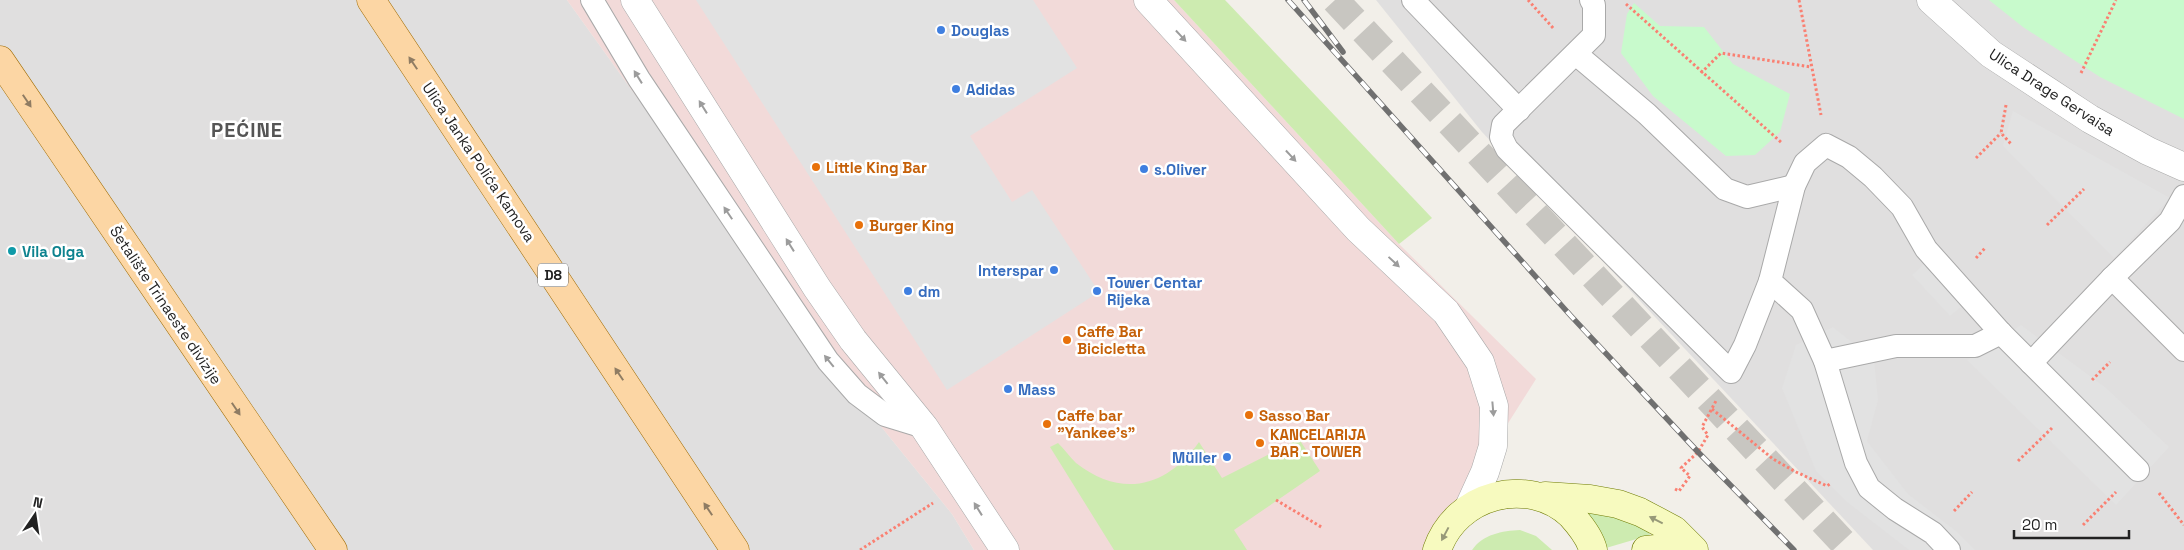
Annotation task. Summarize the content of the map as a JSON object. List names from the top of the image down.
{
  "streets": {
    "main road": ["Ulica Janka Polića Kamova", "D8", "Šetalište Trinaeste divizije"],
    "street": ["Ulica Drage Gervaisa"]
  },
  "one_way": ["Ulica Janka Polića Kamova", "Šetalište Trinaeste divizije"],
  "districts": ["PEĆINE"],
  "places": [
    "Douglas",
    "Adidas",
    "Little King Bar",
    "s.Oliver",
    "Burger King",
    "Vila Olga",
    "Interspar",
    "dm",
    "Tower Centar Rijeka",
    "Caffe Bar Bicicletta",
    "Mass",
    "Sasso Bar",
    "Caffe bar \"Yankee's\"",
    "KANCELARIJA BAR - TOWER",
    "Müller"
  ],
  "scale_bar": "20 m",
  "north": "top"
}
